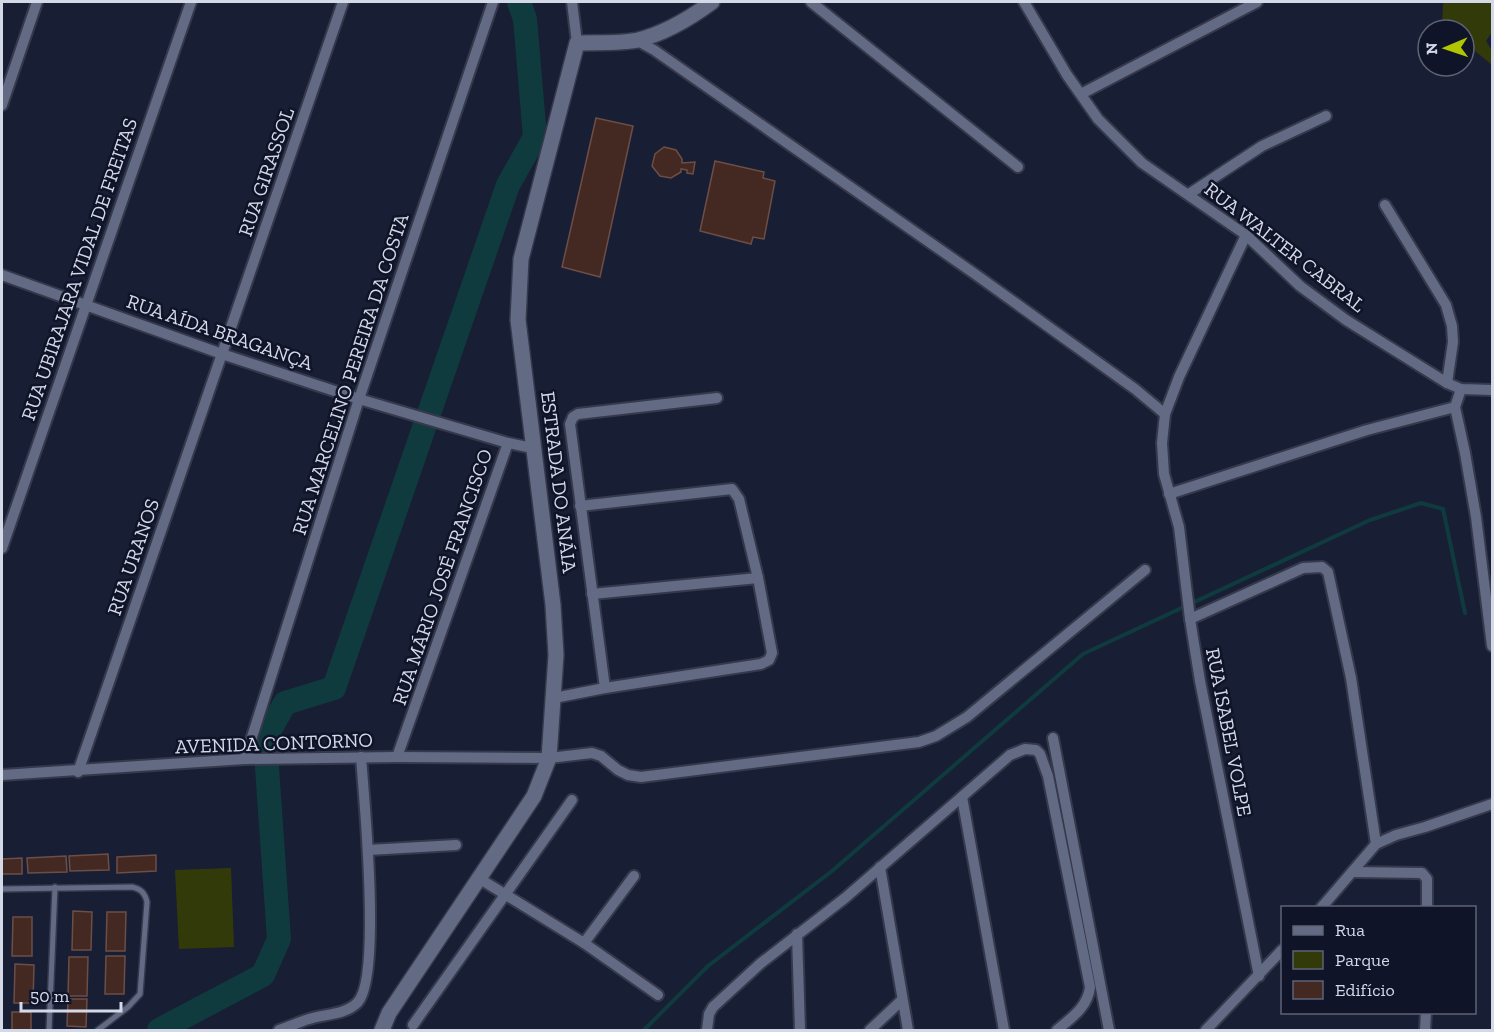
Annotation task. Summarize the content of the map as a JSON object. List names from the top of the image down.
{
  "streets": {
    "street": [
      "RUA GIRASSOL",
      "RUA WALTER CABRAL",
      "RUA UBIRAJARA VIDAL DE FREITAS",
      "RUA AÍDA BRAGANÇA",
      "RUA MARCELINO PEREIRA DA COSTA",
      "ESTRADA DO ANÁIA",
      "RUA URANOS",
      "RUA MÁRIO JOSÉ FRANCISCO",
      "RUA ISABEL VOLPE",
      "AVENIDA CONTORNO"
    ]
  },
  "crossings": [
    ["RUA GIRASSOL", "RUA AÍDA BRAGANÇA"],
    ["RUA GIRASSOL", "RUA URANOS"],
    ["RUA WALTER CABRAL", "RUA ISABEL VOLPE"],
    ["RUA UBIRAJARA VIDAL DE FREITAS", "RUA AÍDA BRAGANÇA"],
    ["RUA AÍDA BRAGANÇA", "RUA MARCELINO PEREIRA DA COSTA"],
    ["RUA AÍDA BRAGANÇA", "ESTRADA DO ANÁIA"],
    ["RUA AÍDA BRAGANÇA", "RUA URANOS"],
    ["RUA AÍDA BRAGANÇA", "RUA MÁRIO JOSÉ FRANCISCO"],
    ["RUA MARCELINO PEREIRA DA COSTA", "AVENIDA CONTORNO"],
    ["ESTRADA DO ANÁIA", "AVENIDA CONTORNO"],
    ["RUA URANOS", "AVENIDA CONTORNO"],
    ["RUA MÁRIO JOSÉ FRANCISCO", "AVENIDA CONTORNO"]
  ],
  "legend": ["Rua", "Parque", "Edifício"],
  "scale_bar": "50 m",
  "north": "left"
}
